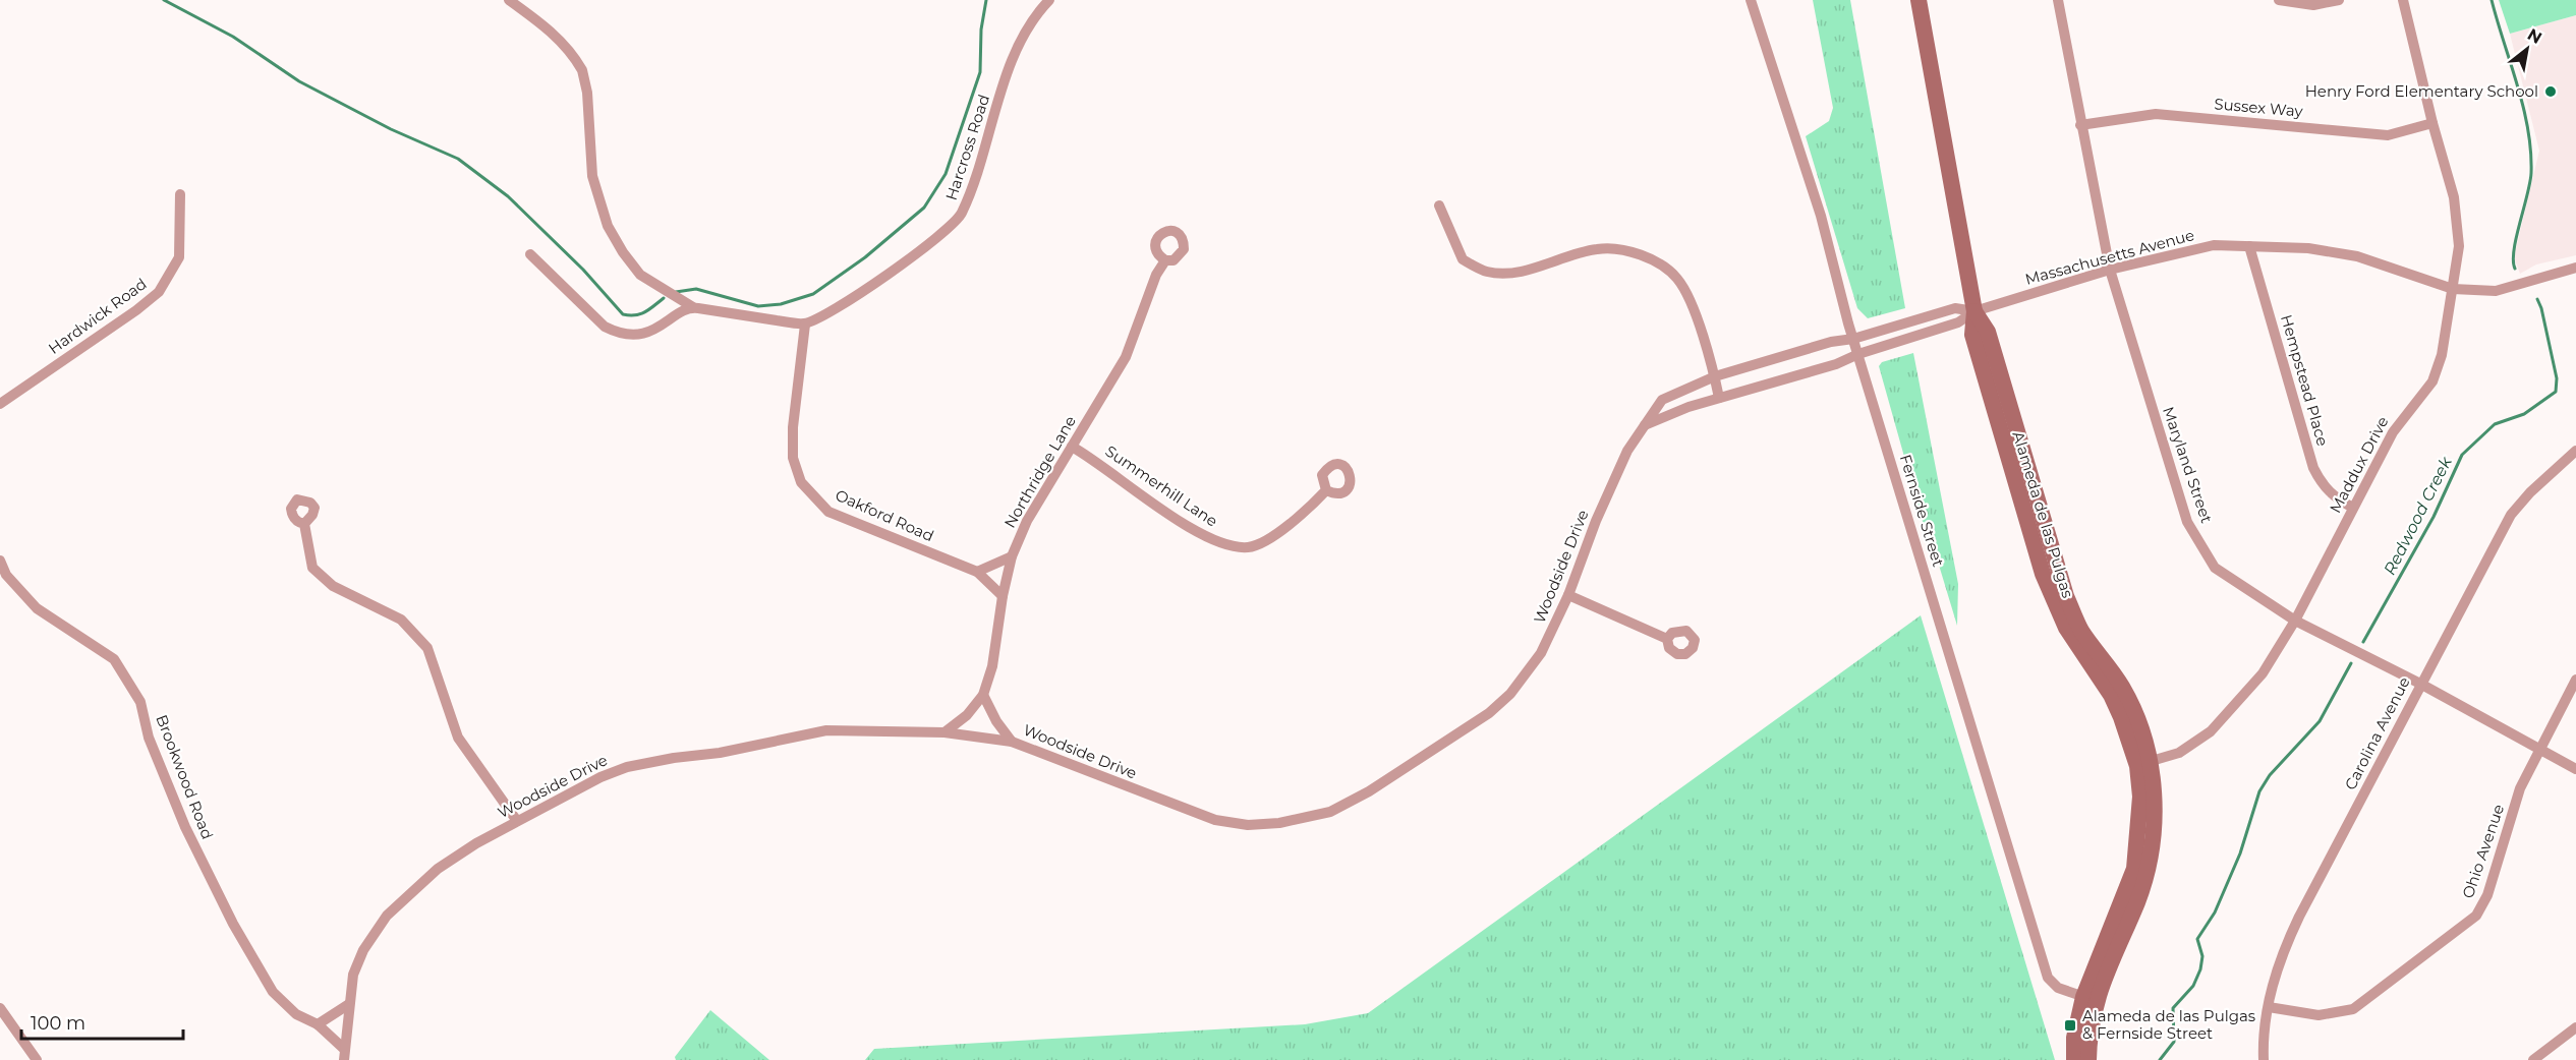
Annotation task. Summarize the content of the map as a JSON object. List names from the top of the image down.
{
  "streets": {
    "main road": ["Alameda de las Pulgas"],
    "street": [
      "Sussex Way",
      "Harcross Road",
      "Massachusetts Avenue",
      "Hardwick Road",
      "Hempstead Place",
      "Maryland Street",
      "Maddux Drive",
      "Northridge Lane",
      "Summerhill Lane",
      "Fernside Street",
      "Oakford Road",
      "Woodside Drive",
      "Carolina Avenue",
      "Brookwood Road",
      "Ohio Avenue"
    ]
  },
  "crossings": [
    ["Sussex Way", "Maryland Street"],
    ["Sussex Way", "Maddux Drive"],
    ["Harcross Road", "Oakford Road"],
    ["Massachusetts Avenue", "Hempstead Place"],
    ["Massachusetts Avenue", "Maryland Street"],
    ["Massachusetts Avenue", "Maddux Drive"],
    ["Massachusetts Avenue", "Fernside Street"],
    ["Massachusetts Avenue", "Alameda de las Pulgas"],
    ["Massachusetts Avenue", "Woodside Drive"],
    ["Hempstead Place", "Maddux Drive"],
    ["Maryland Street", "Maddux Drive"],
    ["Maryland Street", "Carolina Avenue"],
    ["Maryland Street", "Ohio Avenue"],
    ["Maddux Drive", "Alameda de las Pulgas"],
    ["Northridge Lane", "Summerhill Lane"],
    ["Northridge Lane", "Oakford Road"],
    ["Northridge Lane", "Woodside Drive"],
    ["Fernside Street", "Alameda de las Pulgas"],
    ["Fernside Street", "Woodside Drive"],
    ["Woodside Drive", "Brookwood Road"],
    ["Carolina Avenue", "Ohio Avenue"]
  ],
  "water": ["Redwood Creek"],
  "places": {
    "other": ["Henry Ford Elementary School"],
    "transit": ["Alameda de las Pulgas & Fernside Street"]
  },
  "scale_bar": "100 m",
  "north": "top right"
}
